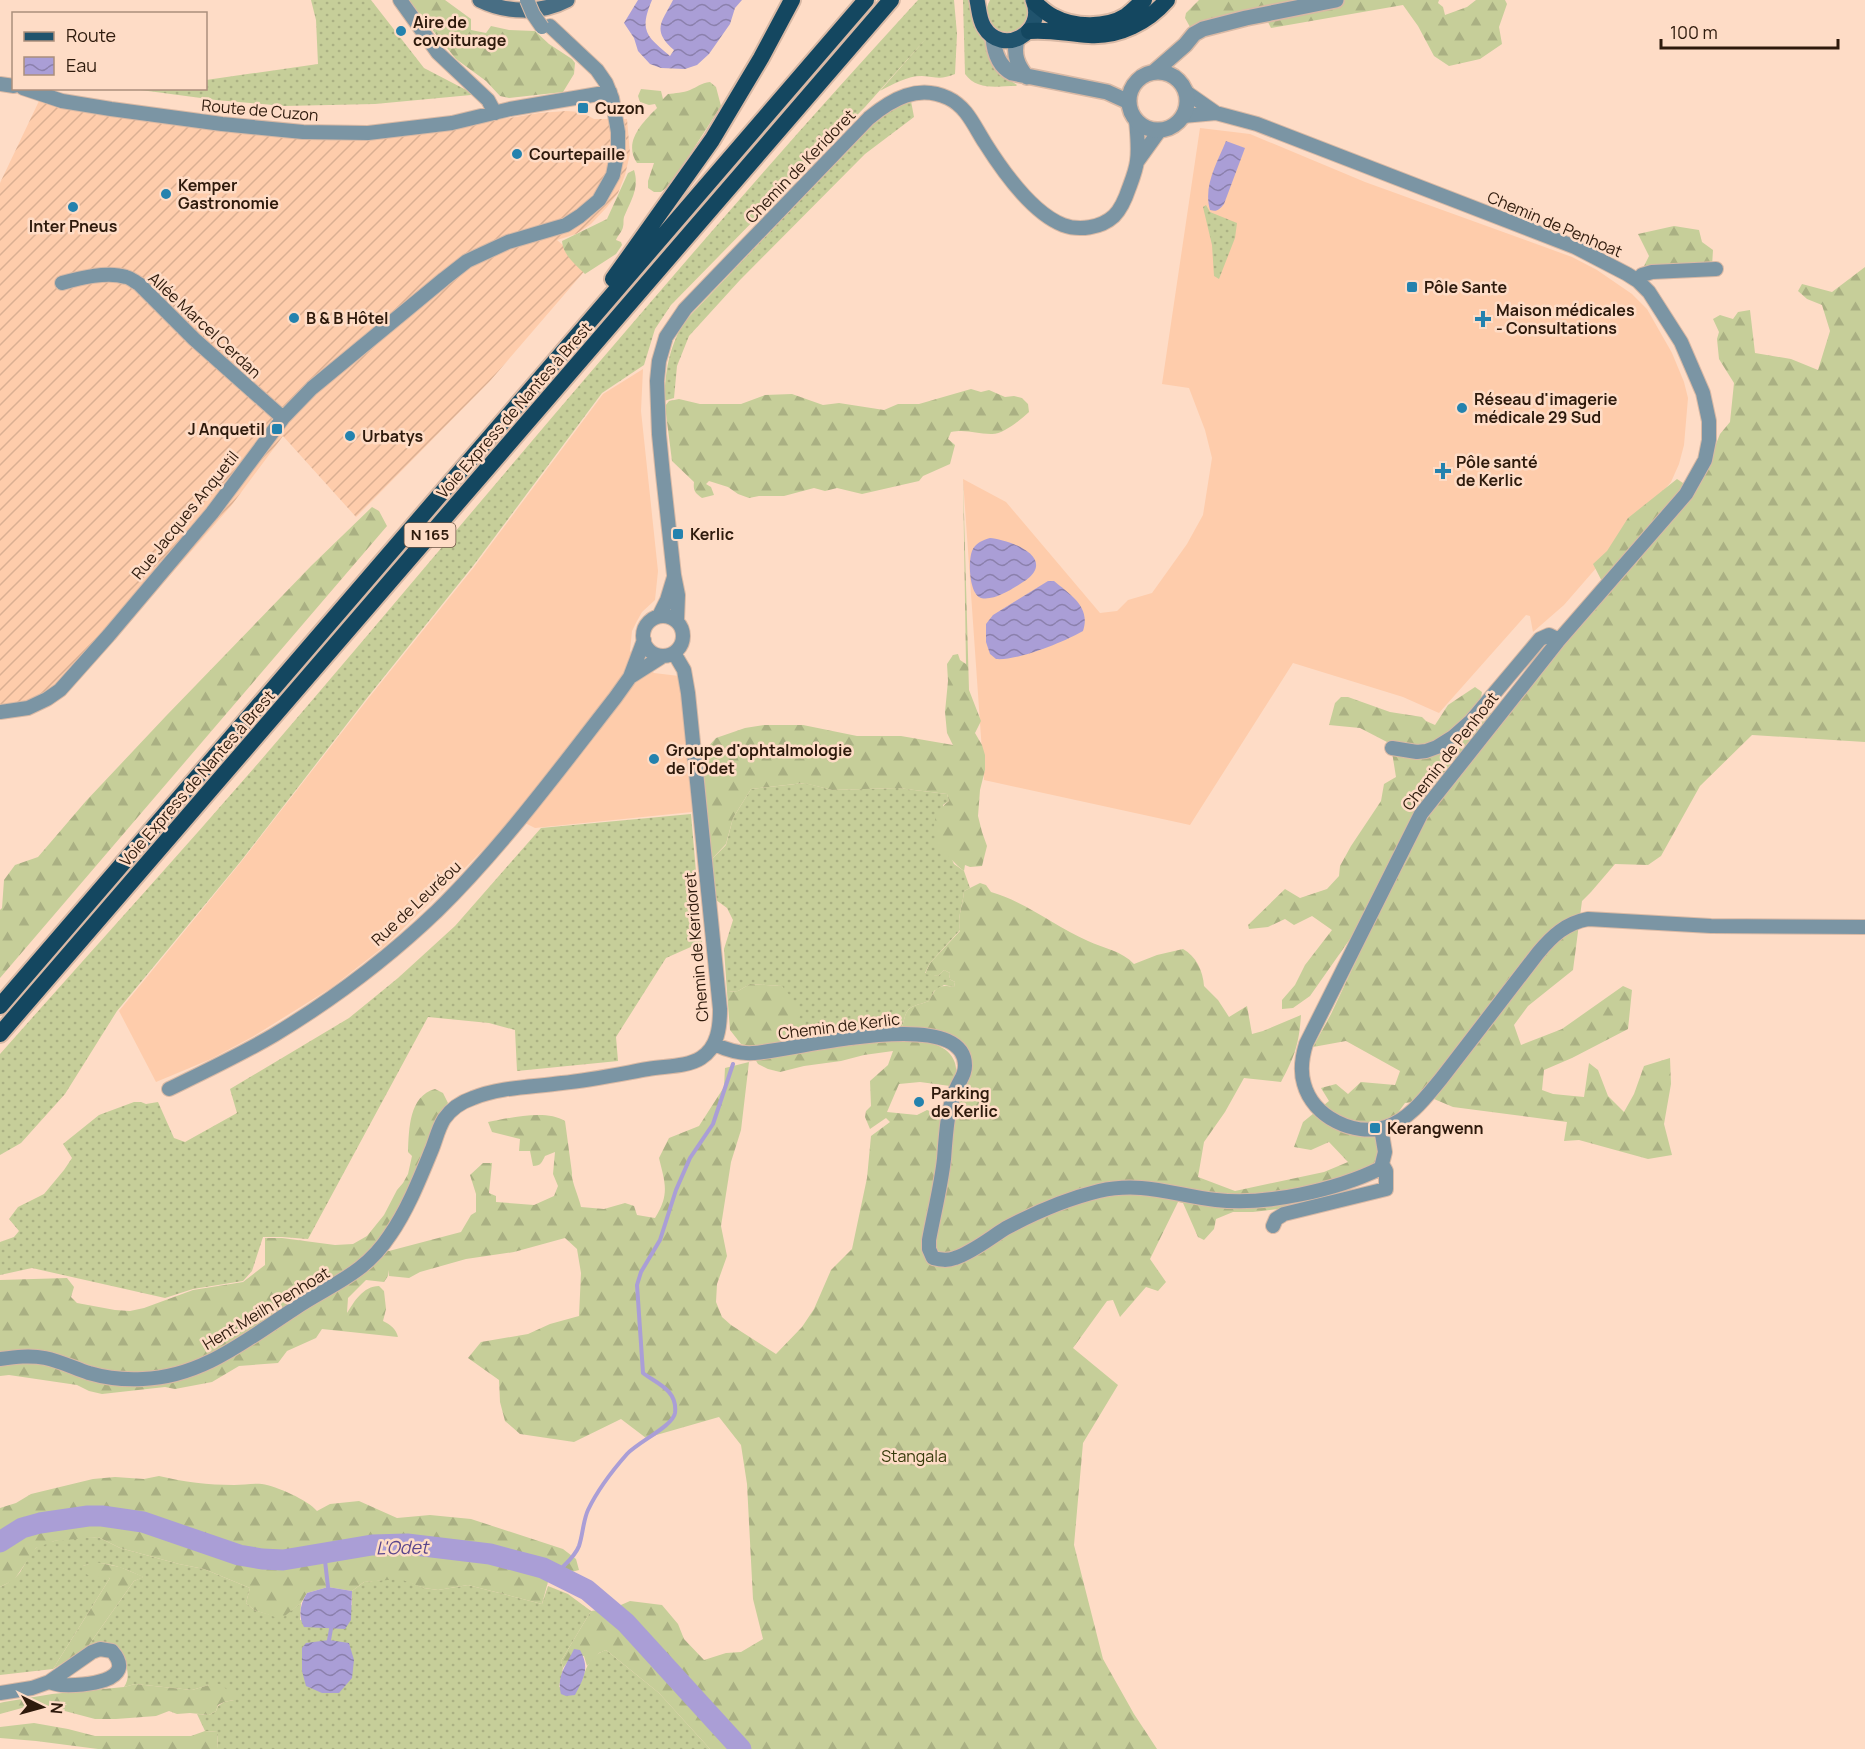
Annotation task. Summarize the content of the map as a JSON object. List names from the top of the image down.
{
  "streets": {
    "highway": ["Voie Express de Nantes à Brest", "N 165"],
    "street": [
      "Route de Cuzon",
      "Chemin de Keridoret",
      "Chemin de Penhoat",
      "Allée Marcel Cerdan",
      "Rue Jacques Anquetil",
      "Rue de Leuréou",
      "Chemin de Kerlic",
      "Hent Meilh Penhoat"
    ]
  },
  "crossings": [
    ["Route de Cuzon", "Rue Jacques Anquetil"],
    ["Chemin de Keridoret", "Chemin de Penhoat"],
    ["Chemin de Keridoret", "Rue de Leuréou"],
    ["Chemin de Keridoret", "Chemin de Kerlic"],
    ["Chemin de Keridoret", "Hent Meilh Penhoat"],
    ["Allée Marcel Cerdan", "Rue Jacques Anquetil"]
  ],
  "water": ["L'Odet"],
  "parks": ["Stangala"],
  "places": {
    "other": [
      "Aire de covoiturage",
      "Courtepaille",
      "Kemper Gastronomie",
      "Inter Pneus",
      "B & B Hôtel",
      "Réseau d'imagerie médicale 29 Sud",
      "Urbatys",
      "Groupe d'ophtalmologie de l'Odet",
      "Parking de Kerlic"
    ],
    "transit": [
      "Cuzon",
      "Pôle Sante",
      "J Anquetil",
      "Kerlic",
      "Kerangwenn"
    ],
    "health": ["Maison médicales - Consultations", "Pôle santé de Kerlic"]
  },
  "legend": ["Route", "Eau"],
  "scale_bar": "100 m",
  "north": "right"
}
